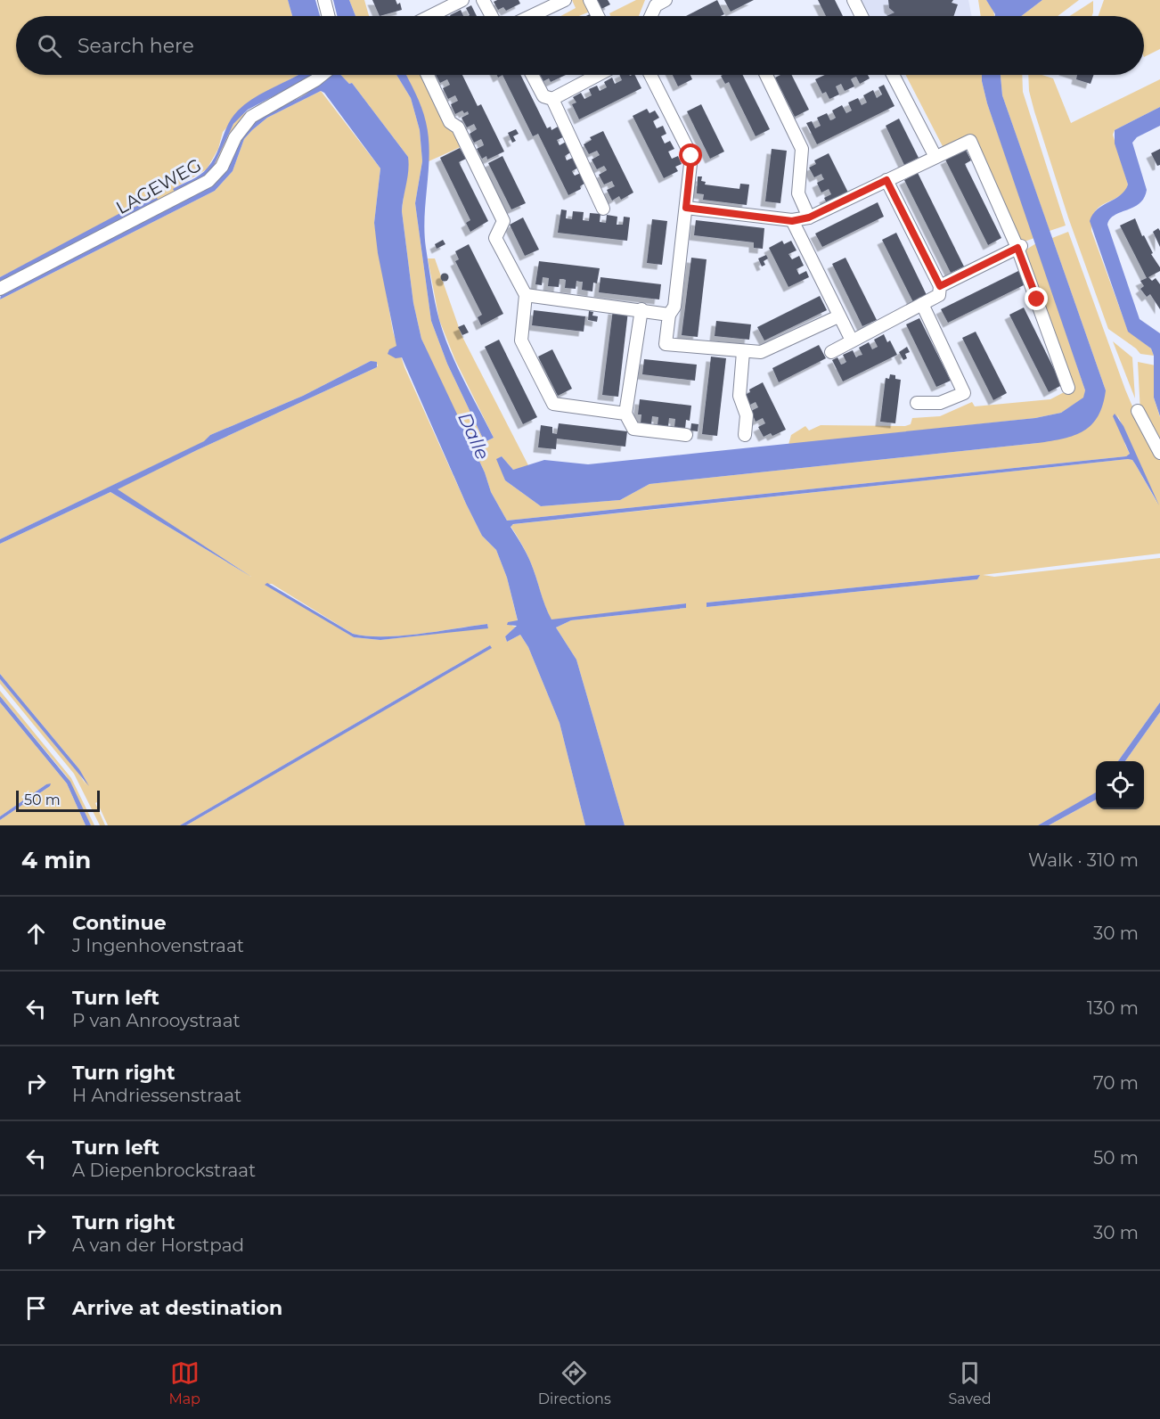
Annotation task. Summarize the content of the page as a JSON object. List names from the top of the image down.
{
  "streets": {
    "street": ["LAGEWEG"]
  },
  "water": ["Dalle"],
  "scale_bar": "50 m",
  "page": {
    "search": "Search here",
    "scale": "50 m",
    "heading": ["4 min", "Walk · 310 m"],
    "list": [
      ["Continue", "J Ingenhovenstraat", "30 m"],
      ["Turn left", "P van Anrooystraat", "130 m"],
      ["Turn right", "H Andriessenstraat", "70 m"],
      ["Turn left", "A Diepenbrockstraat", "50 m"],
      ["Turn right", "A van der Horstpad", "30 m"],
      "Arrive at destination"
    ],
    "nav": ["Map", "Directions", "Saved"]
  }
}
